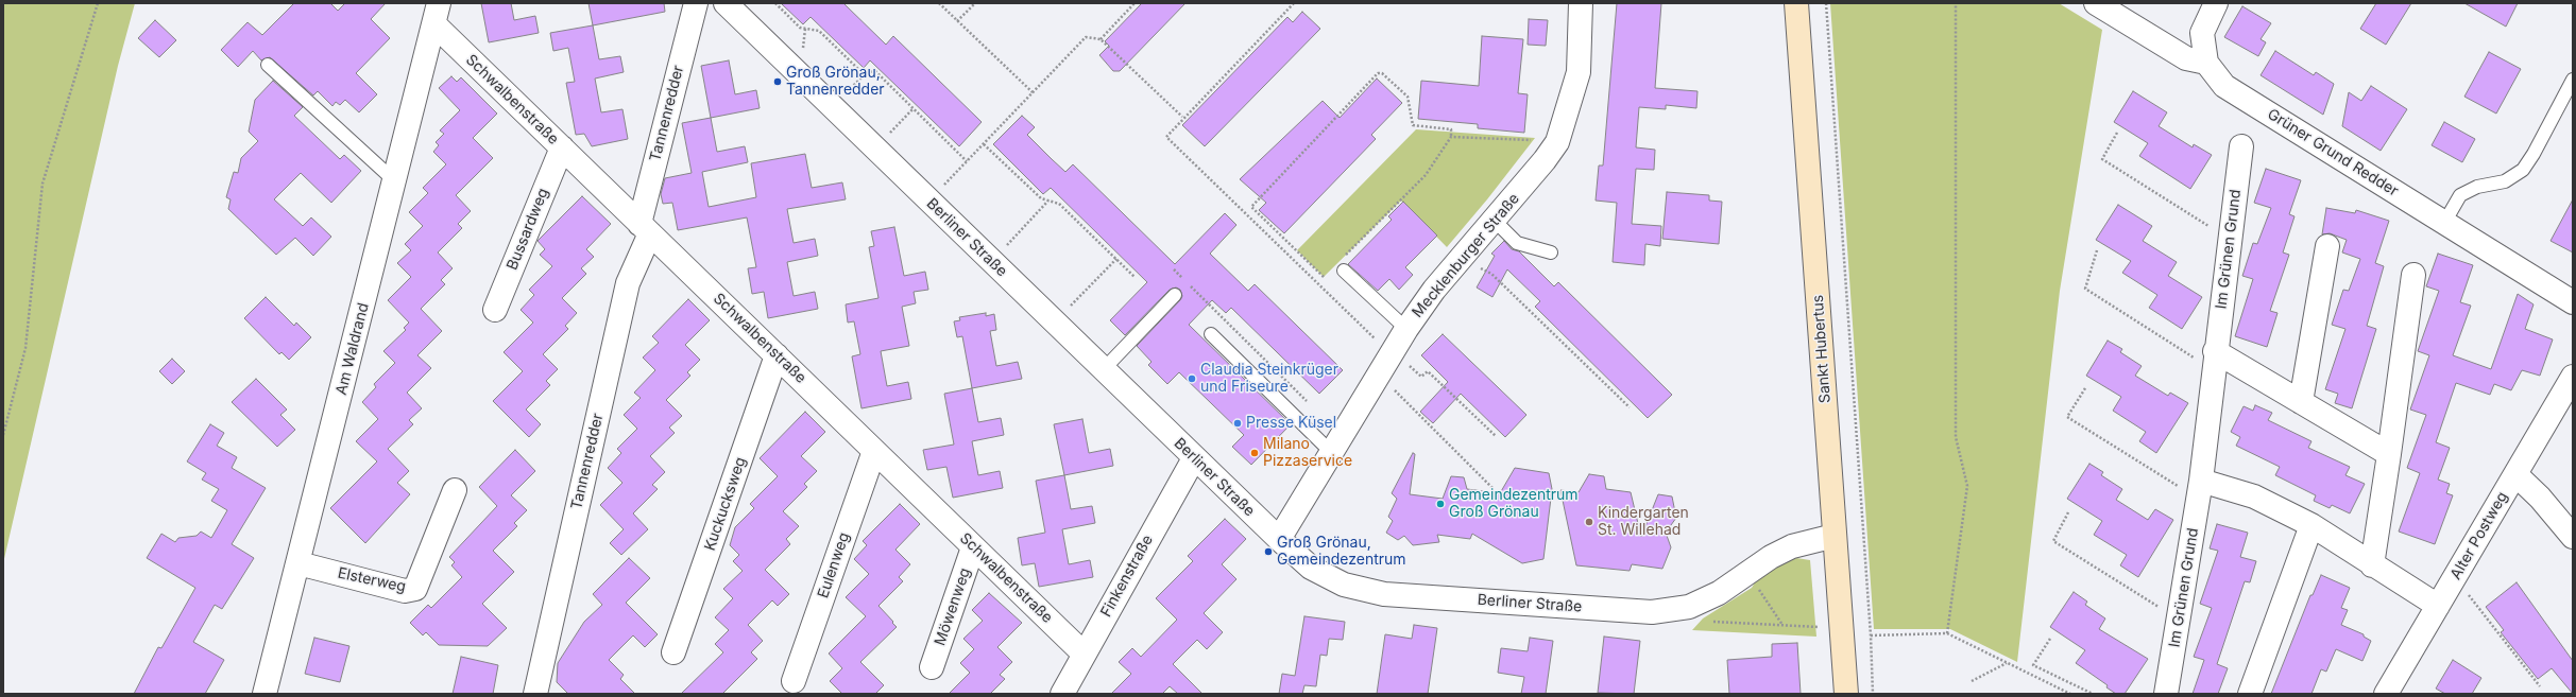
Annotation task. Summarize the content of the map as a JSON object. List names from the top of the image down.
{
  "streets": {
    "main road": ["Sankt Hubertus"],
    "street": [
      "Schwalbenstraße",
      "Tannenredder",
      "Grüner Grund Redder",
      "Bussardweg",
      "Berliner Straße",
      "Im Grünen Grund",
      "Mecklenburger Straße",
      "Am Waldrand",
      "Kuckucksweg",
      "Alter Postweg",
      "Eulenweg",
      "Finkenstraße",
      "Elsterweg",
      "Möwenweg"
    ]
  },
  "crossings": [
    ["Schwalbenstraße", "Tannenredder"],
    ["Schwalbenstraße", "Bussardweg"],
    ["Schwalbenstraße", "Am Waldrand"],
    ["Schwalbenstraße", "Kuckucksweg"],
    ["Schwalbenstraße", "Eulenweg"],
    ["Schwalbenstraße", "Finkenstraße"],
    ["Schwalbenstraße", "Möwenweg"],
    ["Berliner Straße", "Mecklenburger Straße"],
    ["Berliner Straße", "Sankt Hubertus"],
    ["Berliner Straße", "Finkenstraße"],
    ["Am Waldrand", "Elsterweg"]
  ],
  "places": [
    "Groß Grönau, Tannenredder",
    "Claudia Steinkrüger und Friseure",
    "Presse Küsel",
    "Milano Pizzaservice",
    "Gemeindezentrum Groß Grönau",
    "Kindergarten St. Willehad",
    "Groß Grönau, Gemeindezentrum"
  ]
}
